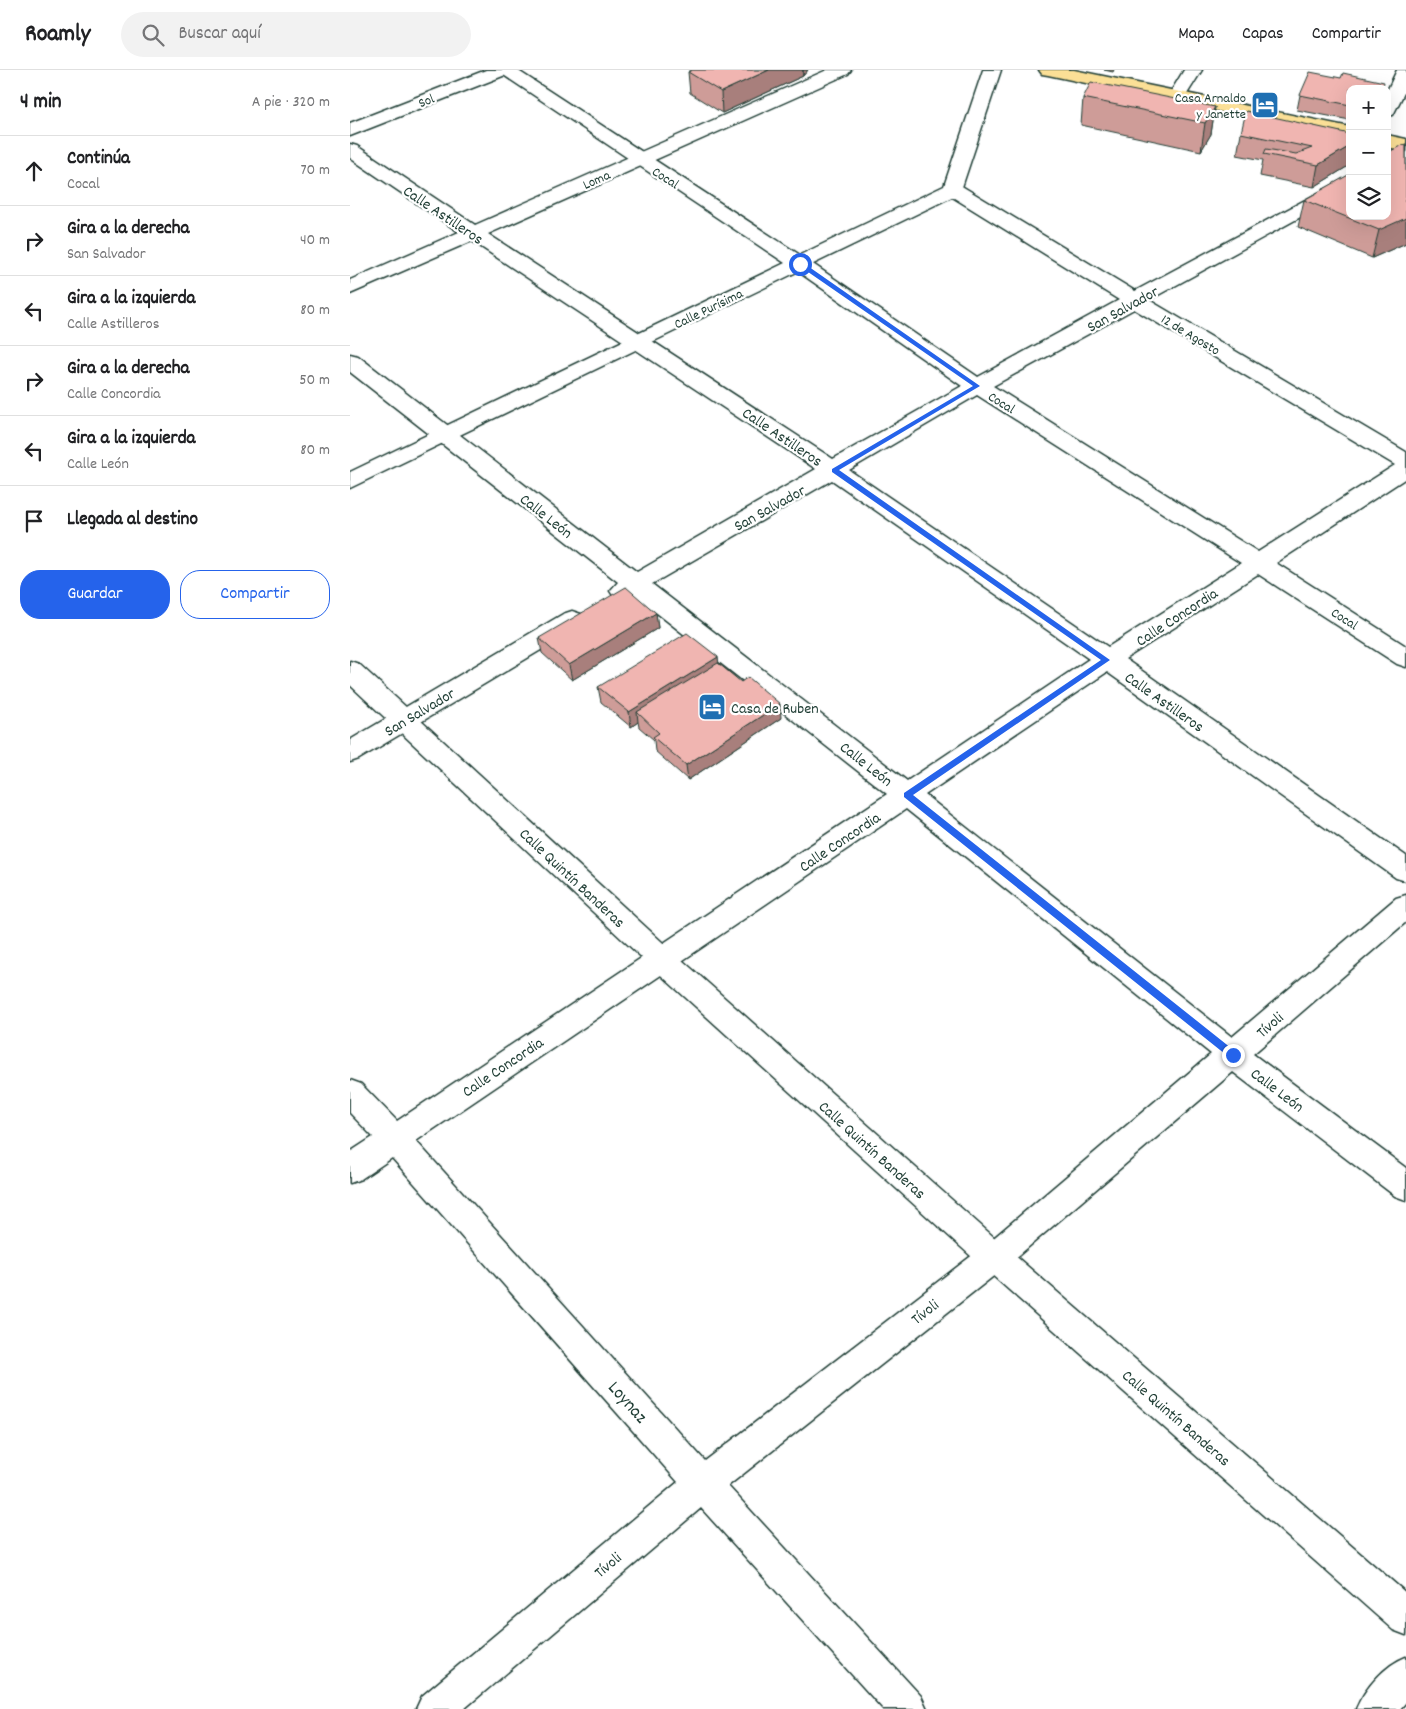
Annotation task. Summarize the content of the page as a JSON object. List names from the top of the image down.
{
  "streets": {
    "street": [
      "Sol",
      "Cocal",
      "Loma",
      "Calle Astilleros",
      "Calle Purísima",
      "San Salvador",
      "12 de Agosto",
      "Calle León",
      "Calle Concordia",
      "Calle Quintín Banderas",
      "Tívoli",
      "Loynaz"
    ]
  },
  "crossings": [
    ["Sol", "Cocal"],
    ["Cocal", "Loma"],
    ["Cocal", "Calle Purísima"],
    ["Cocal", "San Salvador"],
    ["Cocal", "Calle Concordia"],
    ["Loma", "Calle Astilleros"],
    ["Calle Astilleros", "Calle Purísima"],
    ["Calle Astilleros", "San Salvador"],
    ["Calle Astilleros", "Calle Concordia"],
    ["Calle Purísima", "12 de Agosto"],
    ["Calle Purísima", "Calle León"],
    ["San Salvador", "12 de Agosto"],
    ["San Salvador", "Calle León"],
    ["San Salvador", "Calle Quintín Banderas"],
    ["Calle León", "Calle Concordia"],
    ["Calle León", "Tívoli"],
    ["Calle Concordia", "Calle Quintín Banderas"],
    ["Calle Concordia", "Loynaz"],
    ["Calle Quintín Banderas", "Tívoli"],
    ["Tívoli", "Loynaz"]
  ],
  "places": {
    "hotel": ["Casa Arnaldo y Janette", "Casa de Ruben"]
  },
  "page": {
    "header": "Roamly",
    "search": "Buscar aquí",
    "nav": ["Mapa", "Capas", "Compartir"],
    "heading": ["4 min", "A pie · 320 m"],
    "map_buttons": ["+", "−"],
    "list": [
      ["Continúa", "Cocal", "70 m"],
      ["Gira a la derecha", "San Salvador", "40 m"],
      ["Gira a la izquierda", "Calle Astilleros", "80 m"],
      ["Gira a la derecha", "Calle Concordia", "50 m"],
      ["Gira a la izquierda", "Calle León", "80 m"],
      "Llegada al destino"
    ],
    "buttons": ["Guardar", "Compartir"]
  }
}
